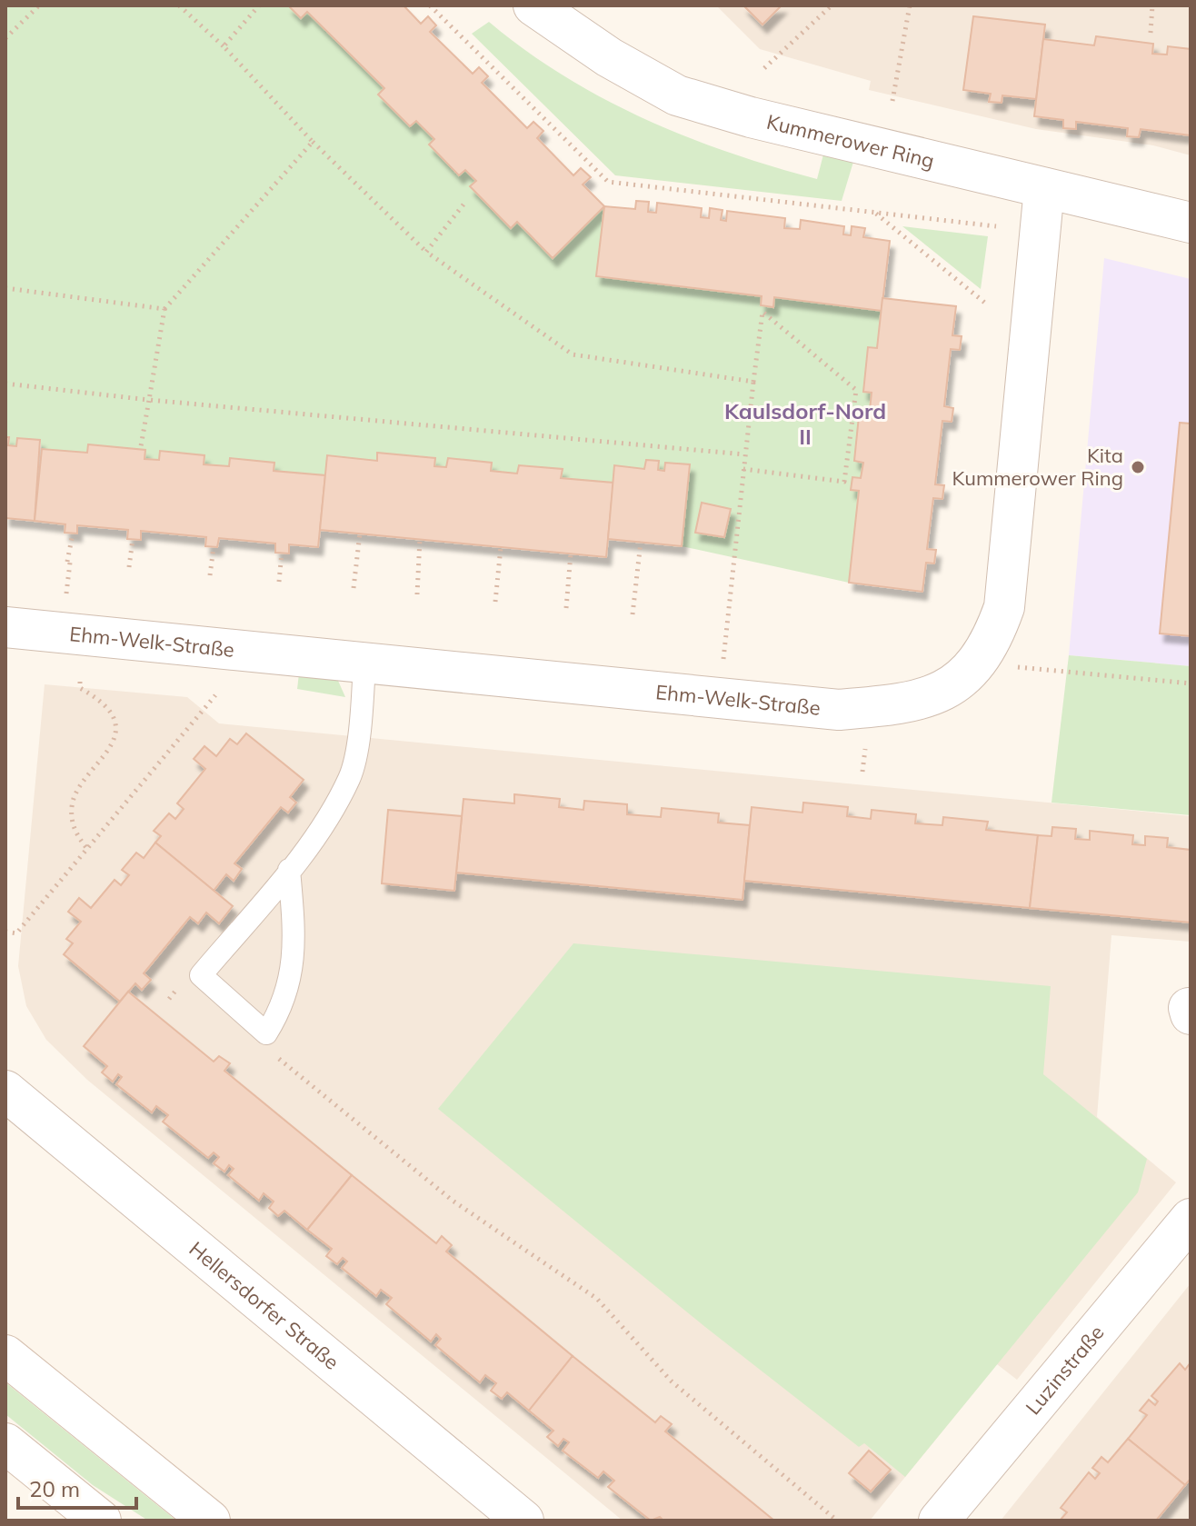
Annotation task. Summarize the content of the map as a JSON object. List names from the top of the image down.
{
  "streets": {
    "street": [
      "Kummerower Ring",
      "Ehm-Welk-Straße",
      "Hellersdorfer Straße",
      "Luzinstraße"
    ]
  },
  "crossings": [
    ["Kummerower Ring", "Ehm-Welk-Straße"]
  ],
  "districts": ["Kaulsdorf-Nord II"],
  "places": ["Kita Kummerower Ring"],
  "scale_bar": "20 m"
}
